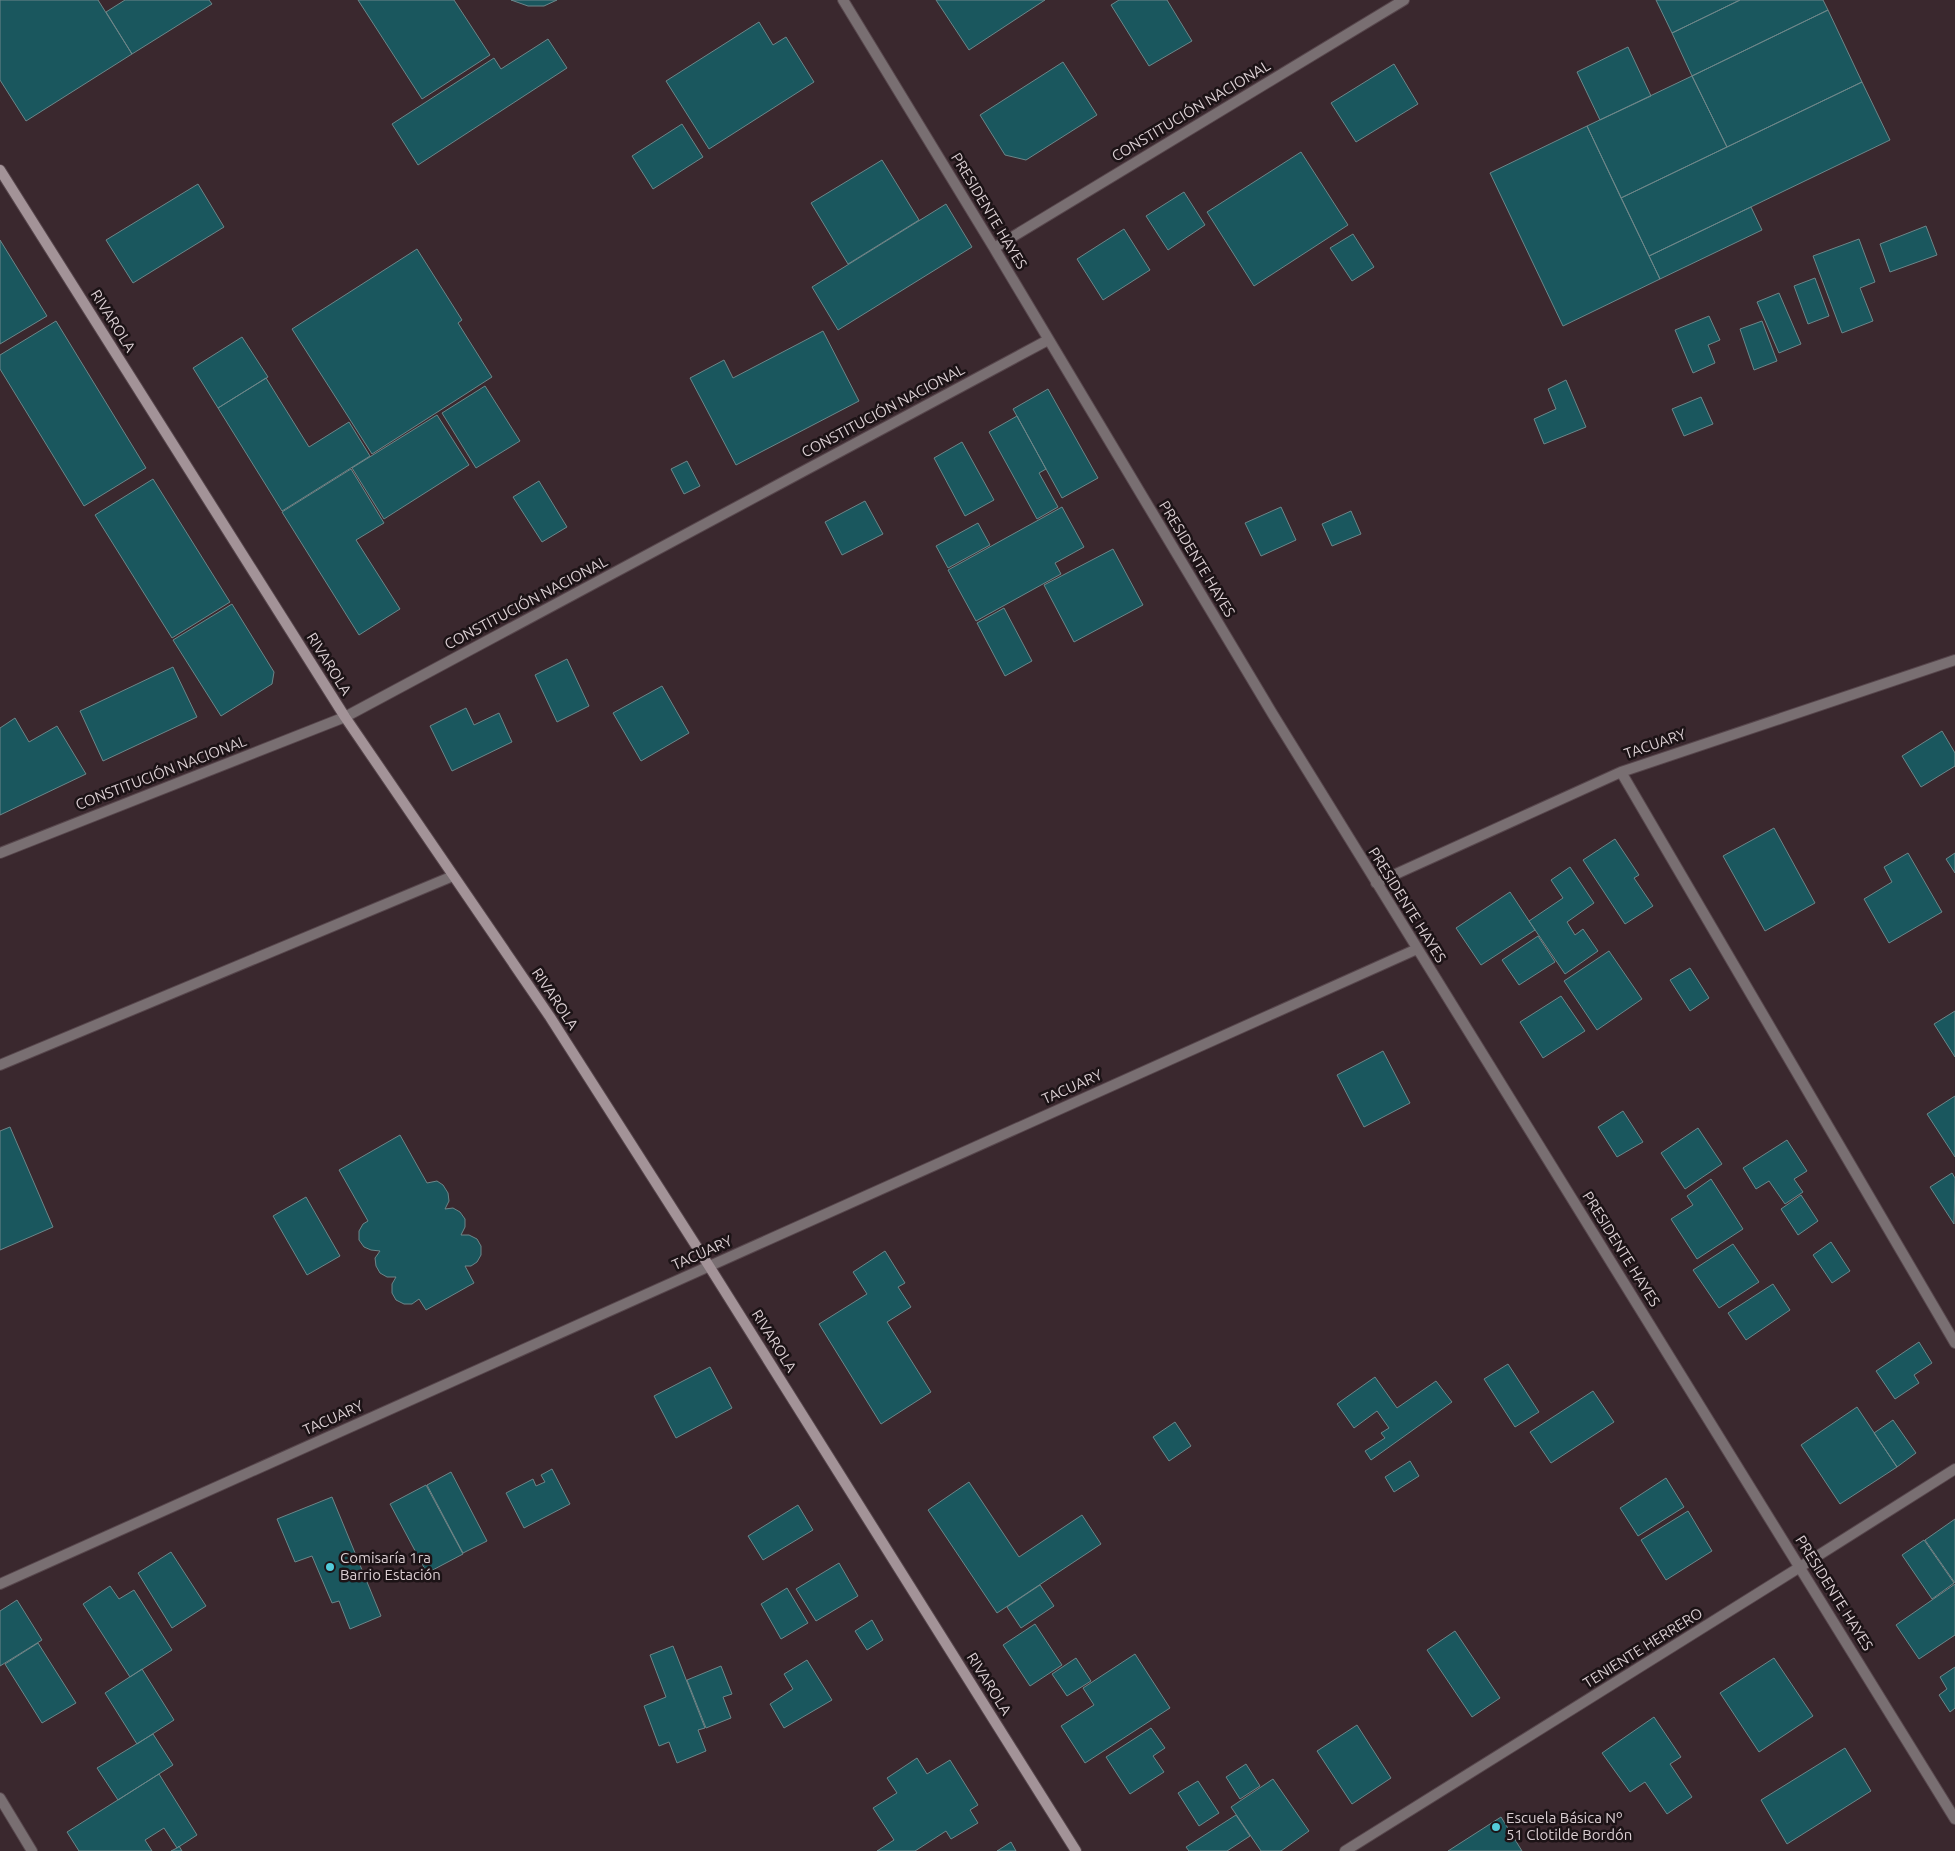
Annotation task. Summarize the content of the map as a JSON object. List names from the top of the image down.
{
  "streets": {
    "street": [
      "CONSTITUCIÓN NACIONAL",
      "PRESIDENTE HAYES",
      "RIVAROLA",
      "TACUARY",
      "TENIENTE HERRERO"
    ]
  },
  "crossings": [
    ["CONSTITUCIÓN NACIONAL", "PRESIDENTE HAYES"],
    ["CONSTITUCIÓN NACIONAL", "RIVAROLA"],
    ["PRESIDENTE HAYES", "TACUARY"],
    ["PRESIDENTE HAYES", "TENIENTE HERRERO"],
    ["RIVAROLA", "TACUARY"]
  ],
  "places": ["Comisaría 1ra Barrio Estación", "Escuela Básica Nº 51 Clotilde Bordón"]
}
